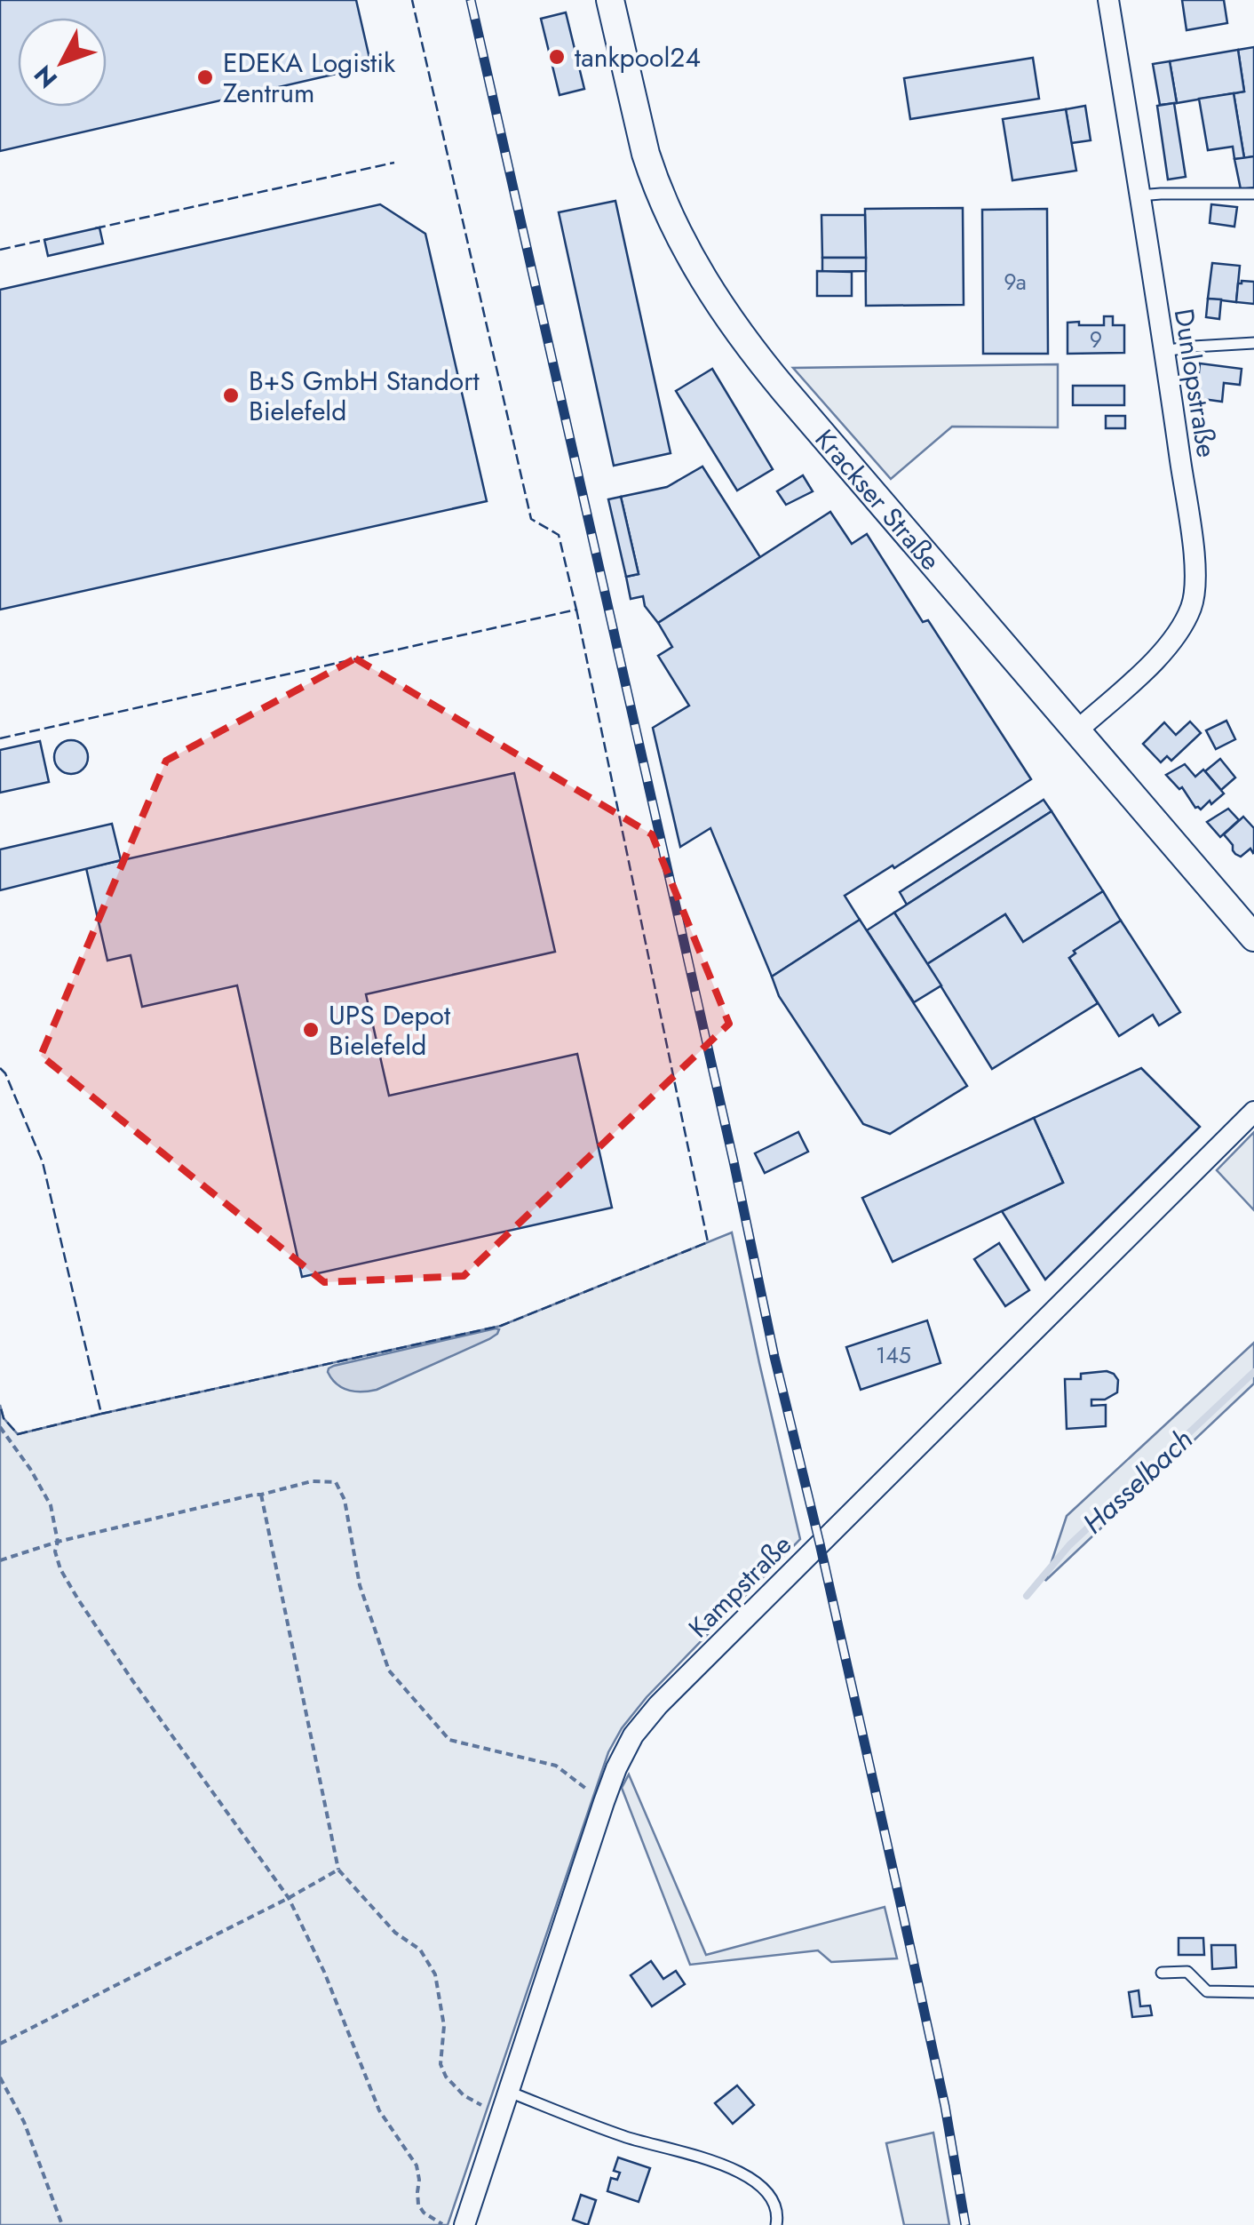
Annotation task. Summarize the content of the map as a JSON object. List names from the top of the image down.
{
  "streets": {
    "street": ["Dunlopstraße", "Krackser Straße", "Kampstraße"]
  },
  "crossings": [
    ["Dunlopstraße", "Krackser Straße"]
  ],
  "water": ["Hasselbach"],
  "places": [
    "tankpool24",
    "EDEKA Logistik Zentrum",
    "B+S GmbH Standort Bielefeld",
    "UPS Depot Bielefeld"
  ],
  "house_numbers": ["9a", "9", "145"],
  "north": "bottom left"
}
